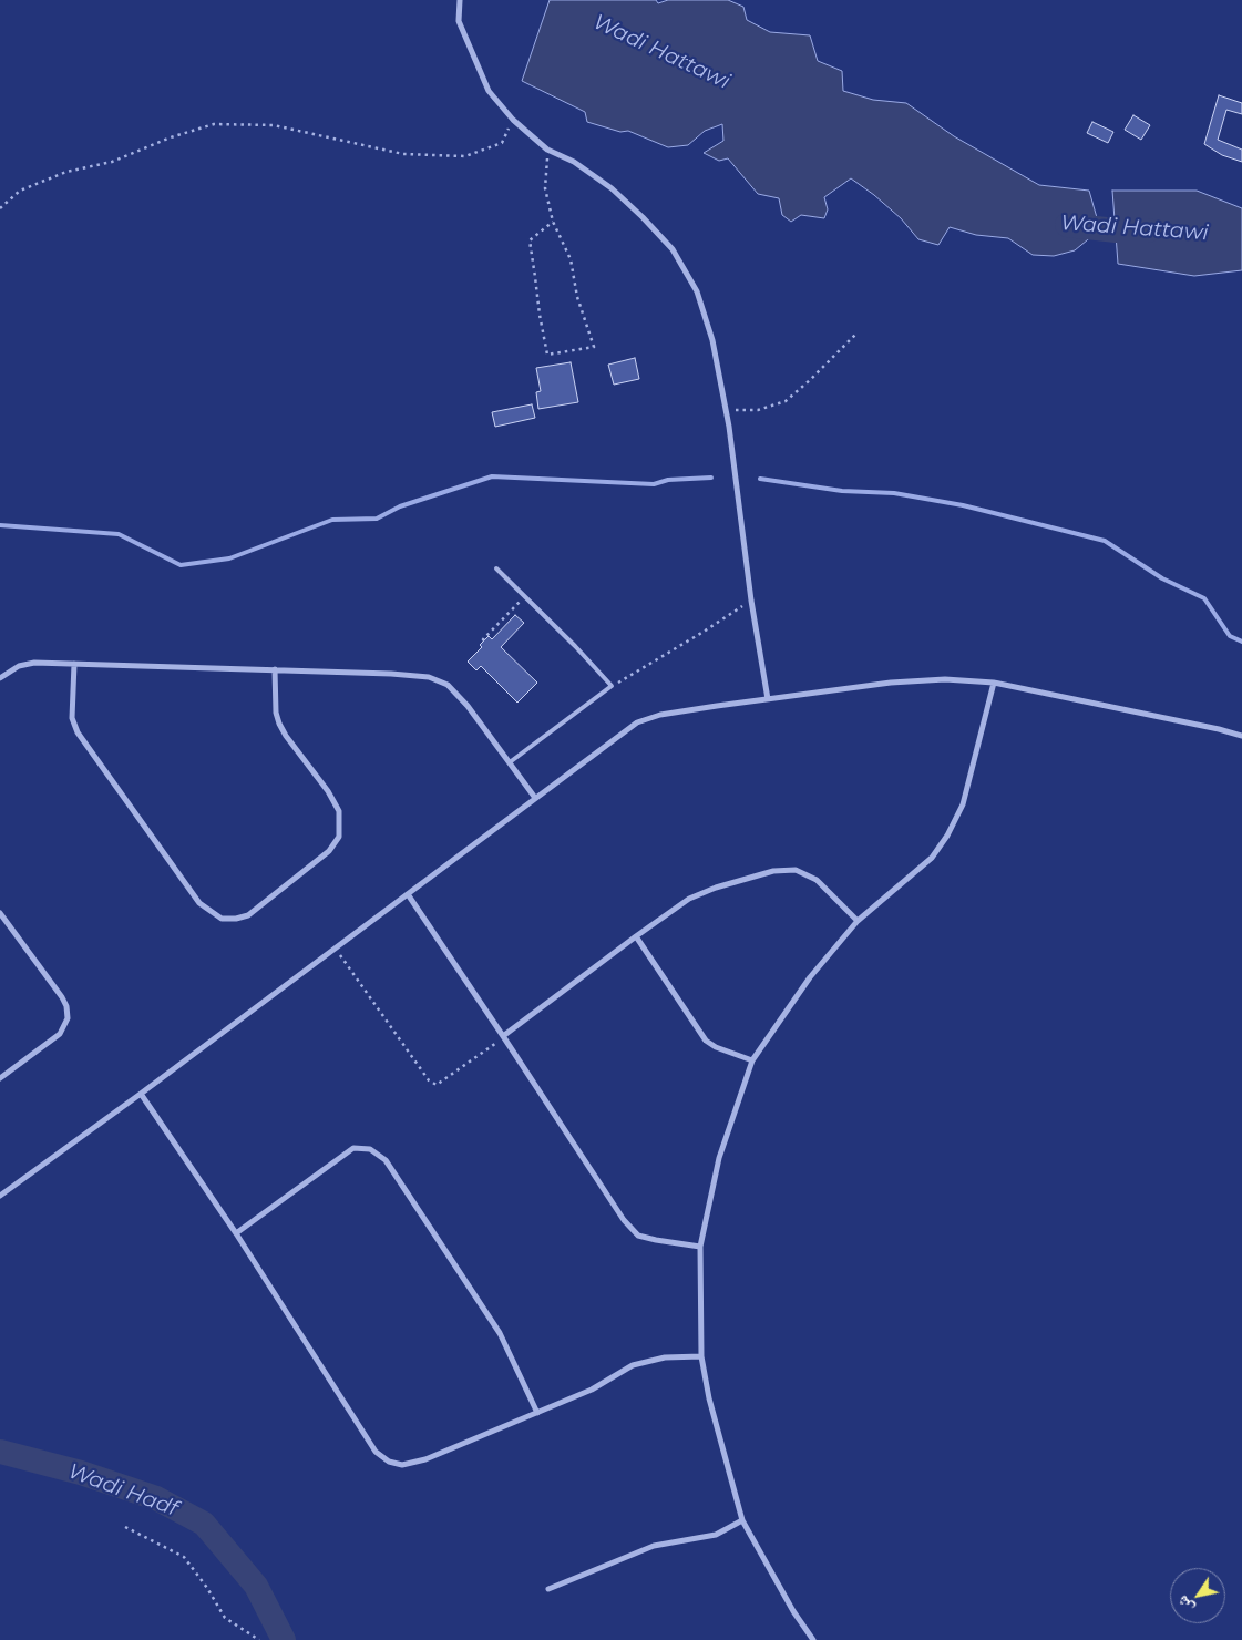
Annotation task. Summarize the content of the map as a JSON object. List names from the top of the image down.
{
  "water": ["Wadi Hattawi", "Wadi Hadf"],
  "north": "bottom left"
}
